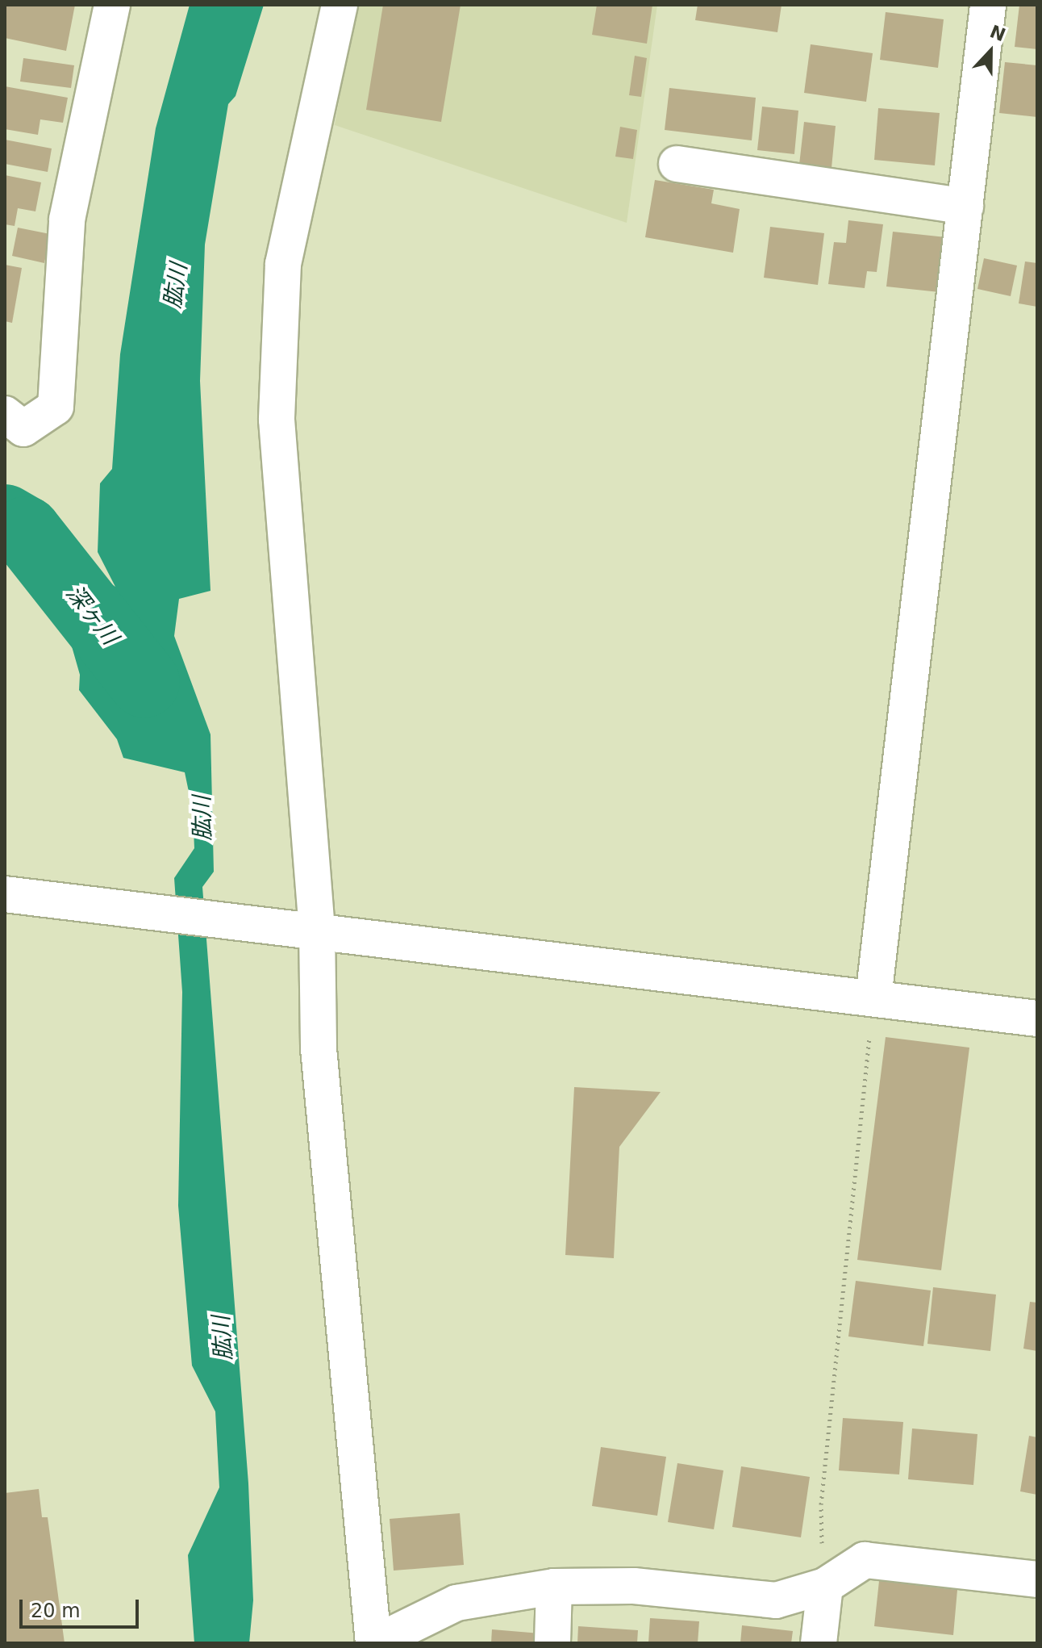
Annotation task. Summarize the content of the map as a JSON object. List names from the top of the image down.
{
  "water": ["肱川", "深ヶ川"],
  "scale_bar": "20 m",
  "north": "top"
}
